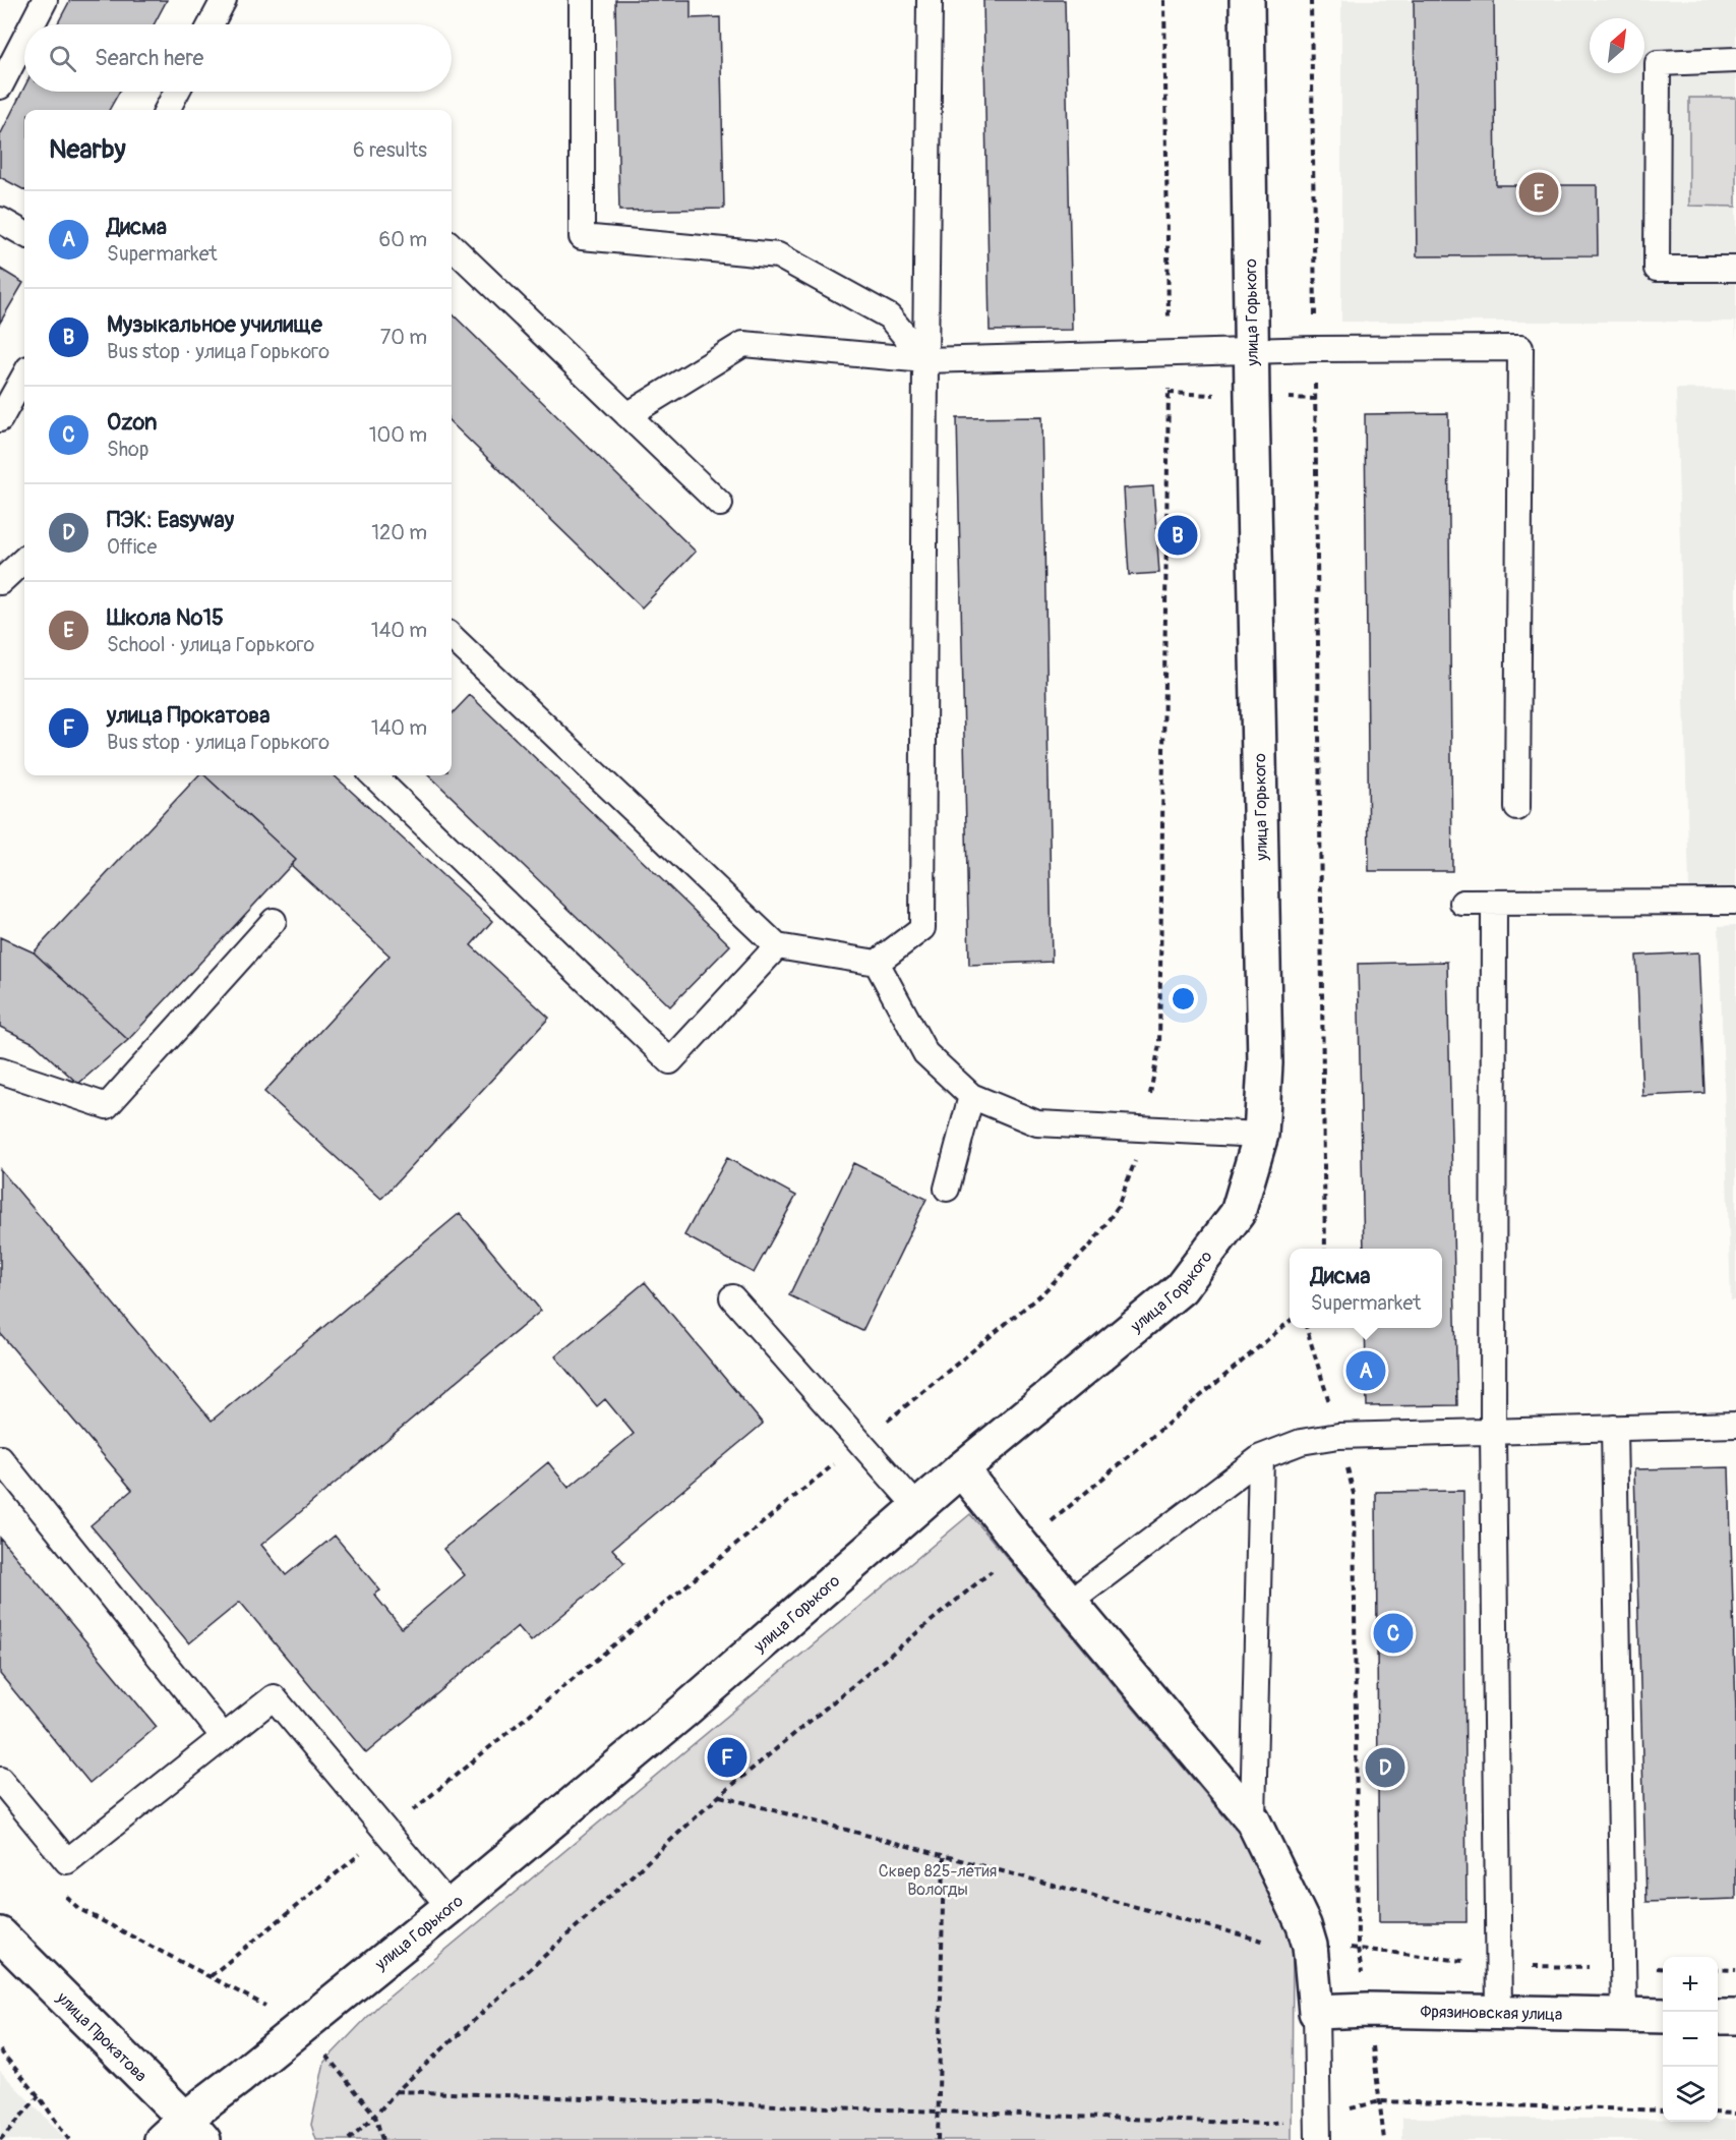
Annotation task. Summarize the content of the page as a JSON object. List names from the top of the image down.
{
  "streets": {
    "street": ["улица Горького", "Фрязиновская улица", "улица Прокатова"]
  },
  "crossings": [
    ["улица Горького", "улица Прокатова"]
  ],
  "parks": ["Сквер 825-летия Вологды"],
  "north": "top right",
  "page": {
    "search": "Search here",
    "heading": ["Nearby", "6 results"],
    "pins": [
      "E",
      "B",
      "A",
      "C",
      "F",
      "D"
    ],
    "list": [
      {
        "mark": "A",
        "name": "Дисма",
        "note": "Supermarket",
        "value": "60 m"
      },
      {
        "mark": "B",
        "name": "Музыкальное училище",
        "note": "Bus stop · улица Горького",
        "value": "70 m"
      },
      {
        "mark": "C",
        "name": "Ozon",
        "note": "Shop",
        "value": "100 m"
      },
      {
        "mark": "D",
        "name": "ПЭК: Easyway",
        "note": "Office",
        "value": "120 m"
      },
      {
        "mark": "E",
        "name": "Школа №15",
        "note": "School · улица Горького",
        "value": "140 m"
      },
      {
        "mark": "F",
        "name": "улица Прокатова",
        "note": "Bus stop · улица Горького",
        "value": "140 m"
      }
    ],
    "popup": ["Дисма", "Supermarket"],
    "map_buttons": ["+", "−"]
  }
}
